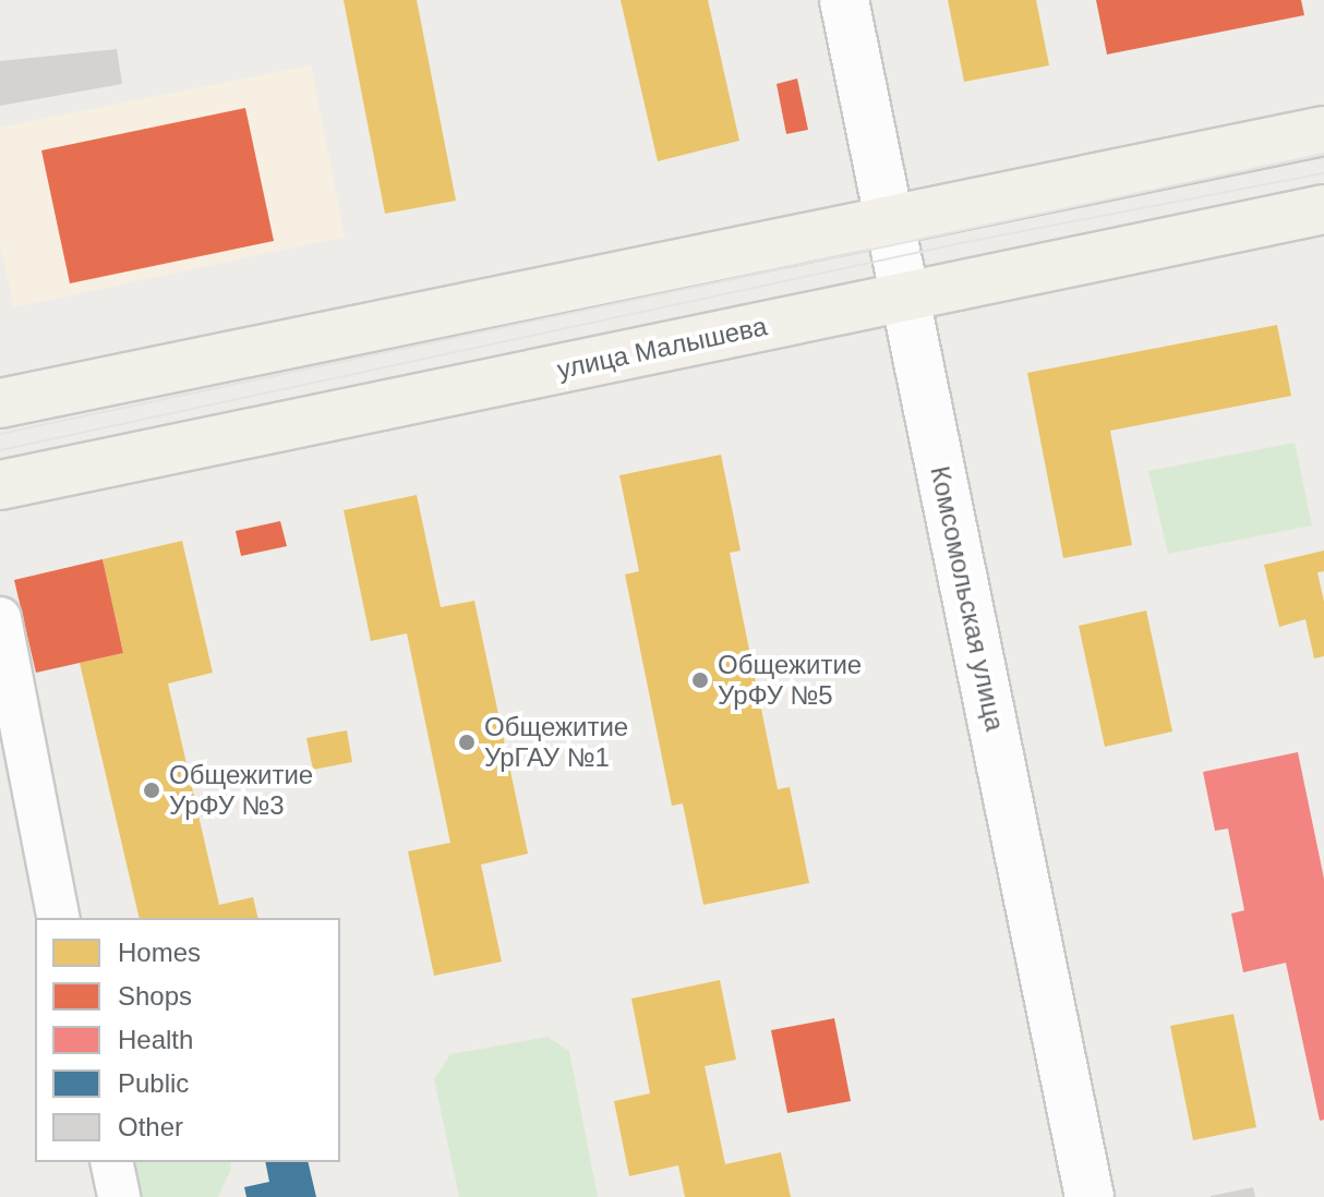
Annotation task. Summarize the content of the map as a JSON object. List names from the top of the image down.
{
  "streets": {
    "main road": ["улица Малышева", "Комсомольская улица"]
  },
  "crossings": [
    ["улица Малышева", "Комсомольская улица"]
  ],
  "places": ["Общежитие УрФУ №5", "Общежитие УрГАУ №1", "Общежитие УрФУ №3"],
  "legend": [
    "Homes",
    "Shops",
    "Health",
    "Public",
    "Other"
  ]
}
